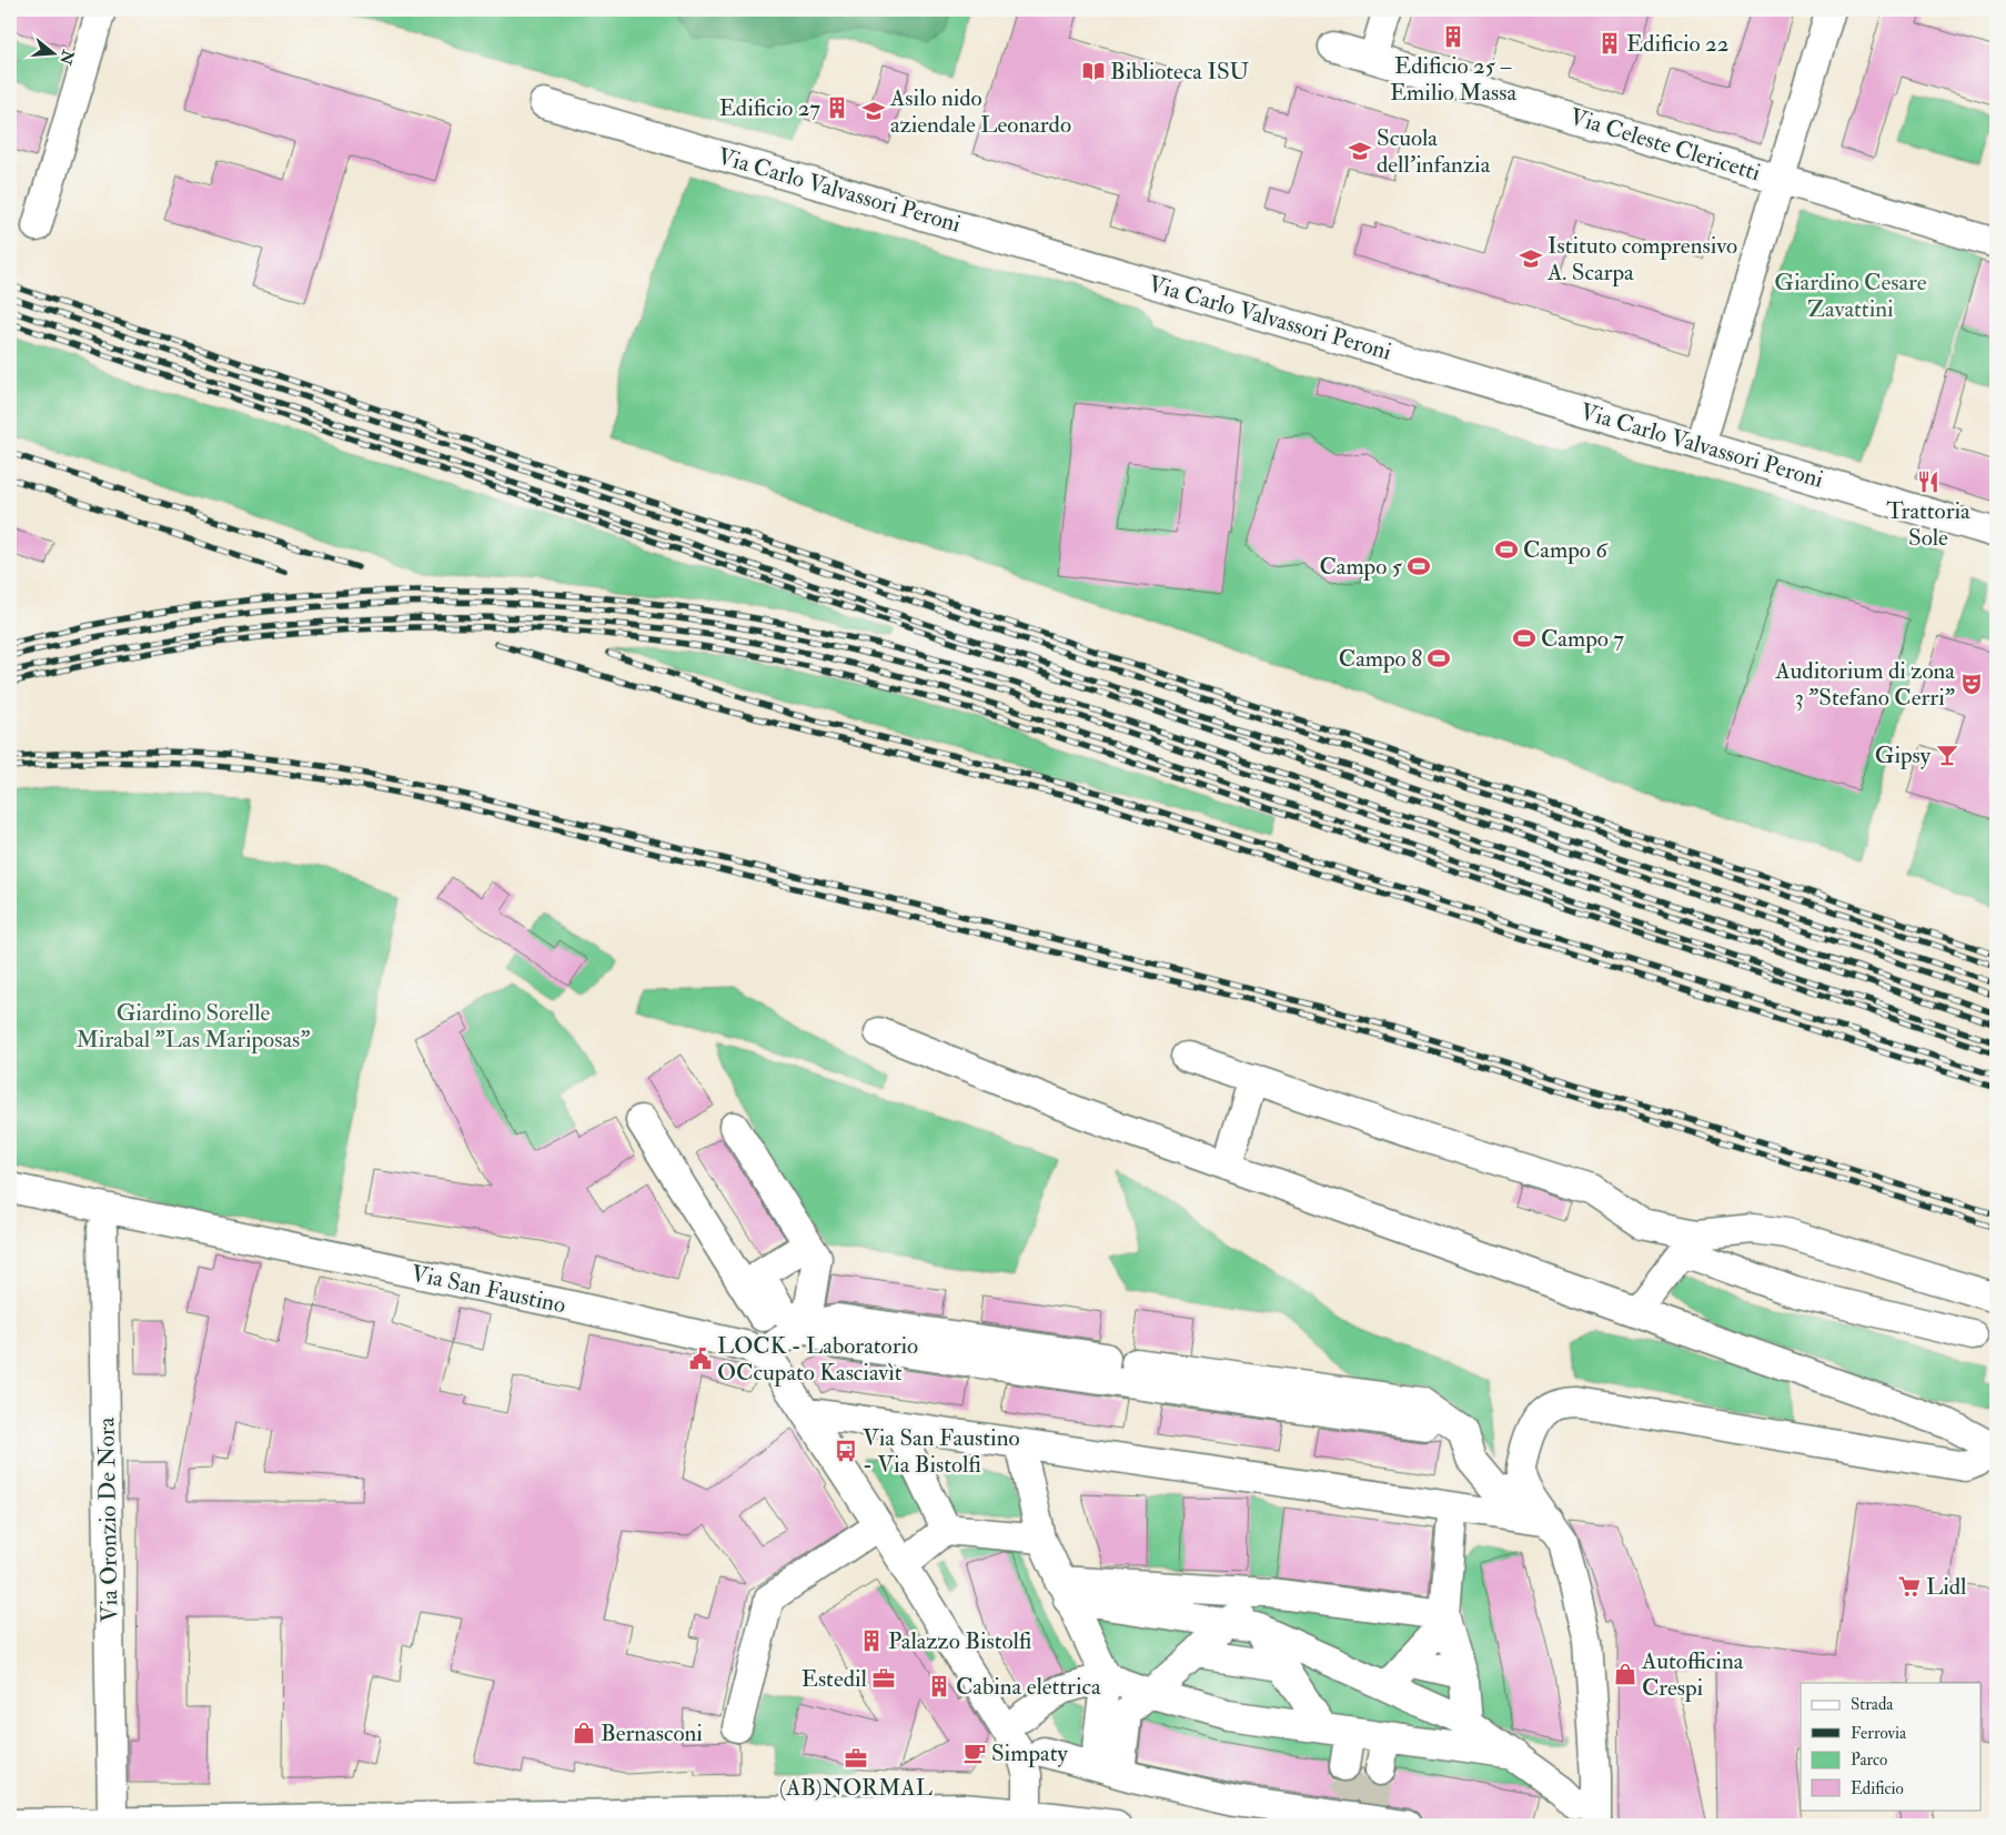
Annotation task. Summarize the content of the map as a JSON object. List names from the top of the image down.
{
  "streets": {
    "street": [
      "Via Celeste Clericetti",
      "Via Carlo Valvassori Peroni",
      "Via San Faustino",
      "Via Oronzio De Nora"
    ]
  },
  "parks": ["Giardino Cesare Zavattini", "Giardino Sorelle Mirabal \"Las Mariposas\""],
  "places": {
    "building": [
      "Edificio 25 – Emilio Massa",
      "Edificio 22",
      "Edificio 27",
      "Palazzo Bistolfi",
      "Cabina elettrica"
    ],
    "library": ["Biblioteca ISU"],
    "school or university": ["Asilo nido aziendale Leonardo", "Scuola dell'infanzia", "Istituto comprensivo A. Scarpa"],
    "restaurant": ["Trattoria Sole"],
    "sports": [
      "Campo 6",
      "Campo 5",
      "Campo 7",
      "Campo 8"
    ],
    "theatre": ["Auditorium di zona 3 \"Stefano Cerri\""],
    "bar": ["Gipsy"],
    "public building": ["LOCK - Laboratorio OCcupato Kasciavìt"],
    "bus stop": ["Via San Faustino - Via Bistolfi"],
    "supermarket": ["Lidl"],
    "shop": ["Autofficina Crespi", "Bernasconi"],
    "office": ["Estedil", "(AB)NORMAL"],
    "cafe": ["Simpaty"]
  },
  "legend": [
    "Strada",
    "Ferrovia",
    "Parco",
    "Edificio"
  ],
  "north": "right"
}
